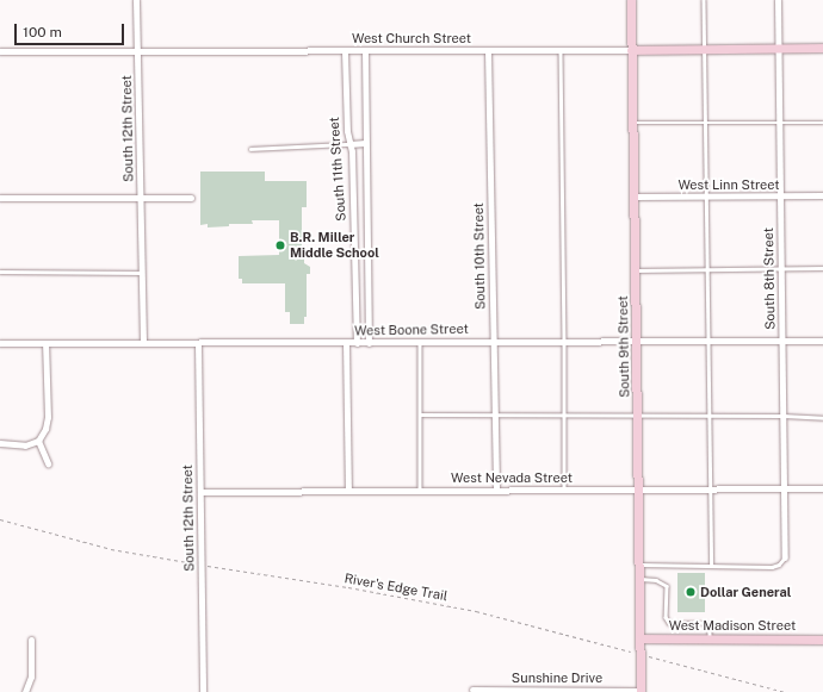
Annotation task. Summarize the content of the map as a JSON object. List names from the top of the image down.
{
  "streets": {
    "main road": ["West Church Street", "South 9th Street", "West Madison Street"],
    "street": [
      "South 12th Street",
      "South 11th Street",
      "West Linn Street",
      "South 10th Street",
      "South 8th Street",
      "West Boone Street",
      "West Nevada Street",
      "Sunshine Drive"
    ],
    "path": ["River's Edge Trail"]
  },
  "crossings": [
    ["West Church Street", "South 12th Street"],
    ["West Church Street", "South 11th Street"],
    ["West Church Street", "South 10th Street"],
    ["West Church Street", "South 8th Street"],
    ["West Church Street", "South 9th Street"],
    ["South 12th Street", "West Boone Street"],
    ["South 12th Street", "West Nevada Street"],
    ["South 12th Street", "River's Edge Trail"],
    ["South 11th Street", "West Boone Street"],
    ["West Linn Street", "South 8th Street"],
    ["West Linn Street", "South 9th Street"],
    ["South 10th Street", "West Boone Street"],
    ["South 10th Street", "West Nevada Street"],
    ["South 8th Street", "West Boone Street"],
    ["South 8th Street", "West Nevada Street"],
    ["West Boone Street", "South 9th Street"],
    ["South 9th Street", "West Nevada Street"],
    ["South 9th Street", "River's Edge Trail"],
    ["South 9th Street", "West Madison Street"],
    ["South 9th Street", "Sunshine Drive"]
  ],
  "places": ["B.R. Miller Middle School", "Dollar General"],
  "scale_bar": "100 m"
}
